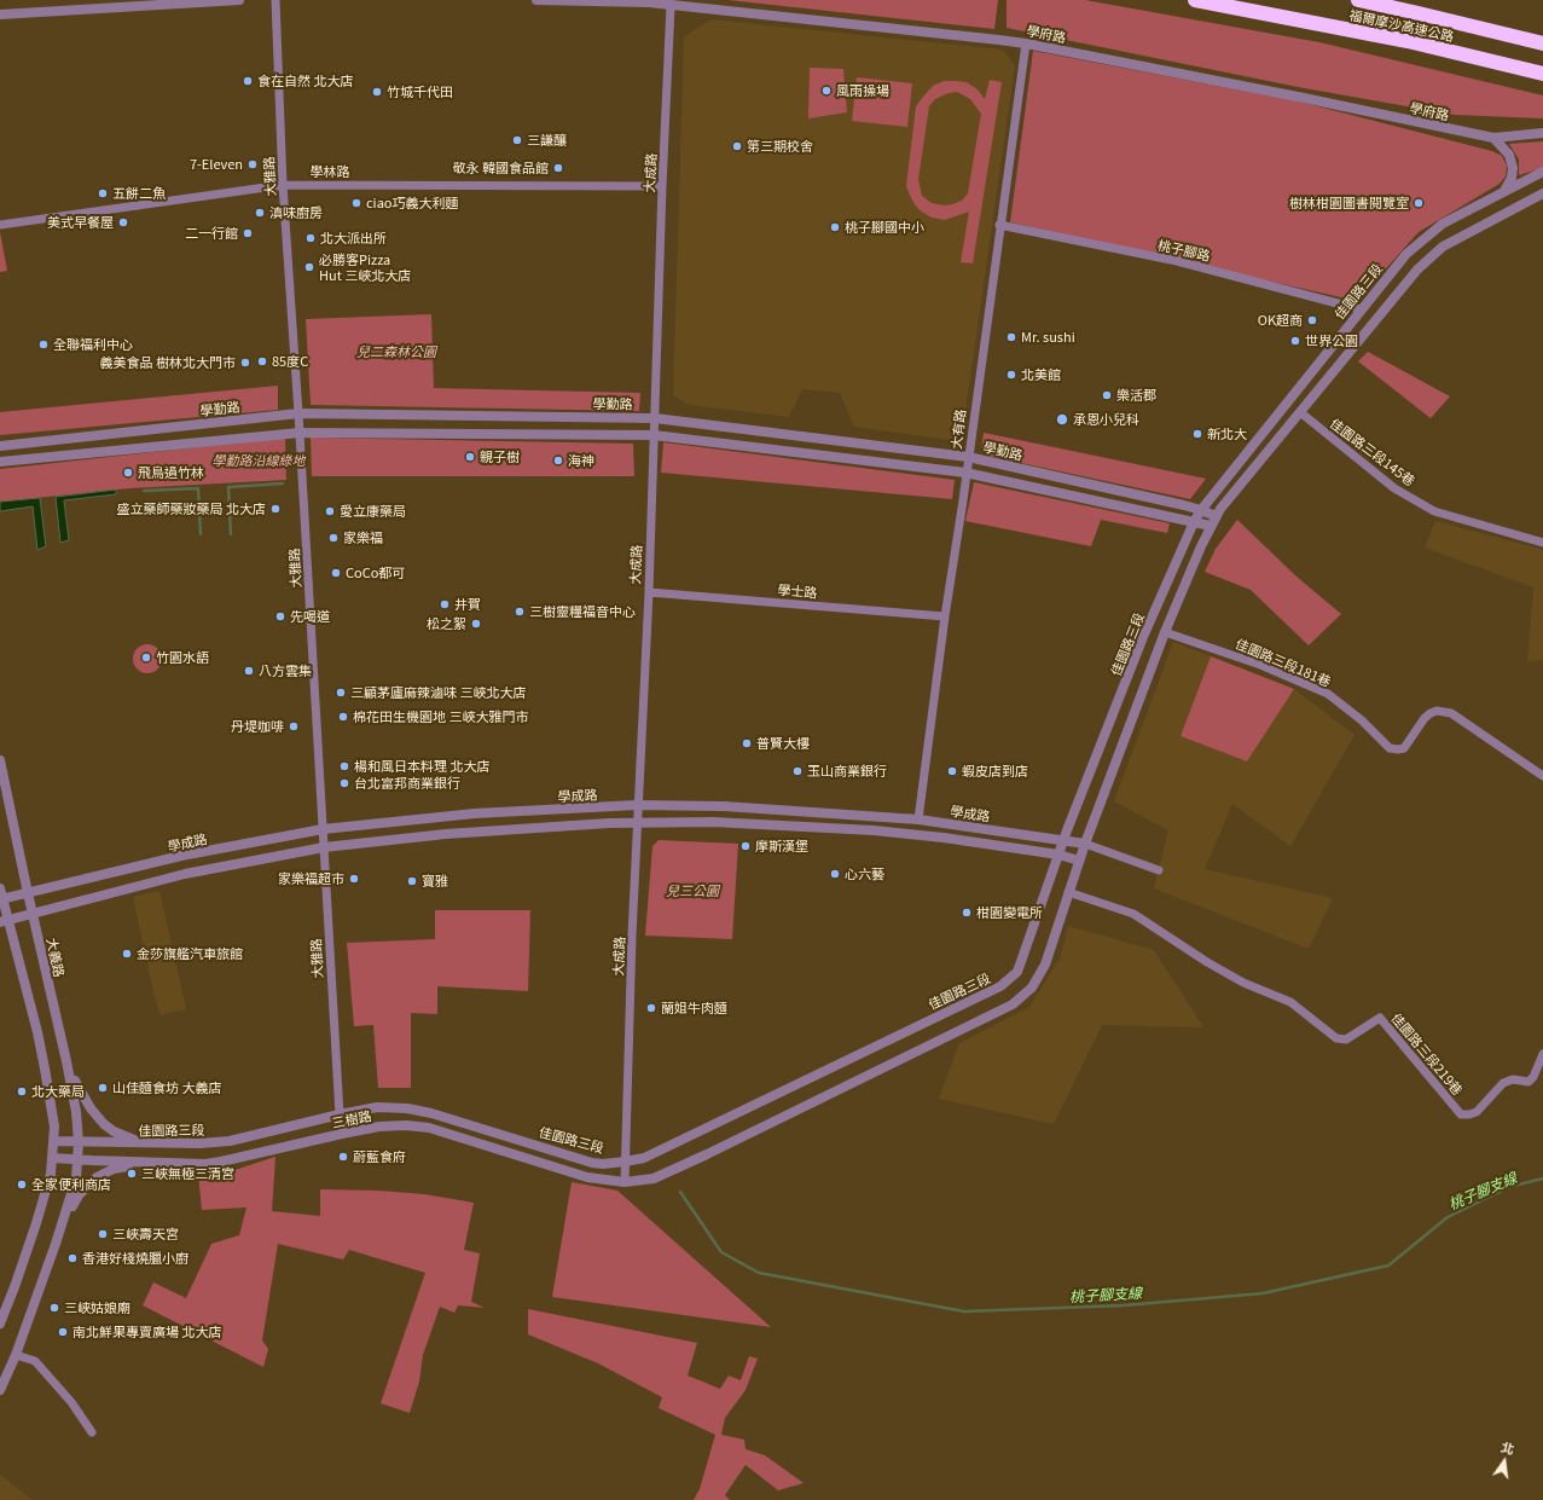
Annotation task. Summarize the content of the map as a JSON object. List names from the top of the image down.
{
  "streets": {
    "highway": ["福爾摩沙高速公路"],
    "street": [
      "學府路",
      "學林路",
      "大成路",
      "大雅路",
      "桃子腳路",
      "佳園路三段",
      "學勤路",
      "大有路",
      "佳園路三段145巷",
      "學士路",
      "佳園路三段181巷",
      "學成路",
      "大義路",
      "佳園路三段219巷",
      "三樹路"
    ]
  },
  "crossings": [
    ["學府路", "大成路"],
    ["學府路", "大有路"],
    ["學林路", "大成路"],
    ["學林路", "大雅路"],
    ["大成路", "佳園路三段"],
    ["大成路", "學勤路"],
    ["大成路", "學士路"],
    ["大成路", "學成路"],
    ["大成路", "三樹路"],
    ["大雅路", "佳園路三段"],
    ["大雅路", "學勤路"],
    ["大雅路", "學成路"],
    ["大雅路", "三樹路"],
    ["桃子腳路", "佳園路三段"],
    ["桃子腳路", "大有路"],
    ["佳園路三段", "學勤路"],
    ["佳園路三段", "學成路"],
    ["佳園路三段", "大義路"],
    ["學勤路", "大有路"],
    ["大有路", "學士路"],
    ["大有路", "學成路"],
    ["學成路", "大義路"],
    ["大義路", "三樹路"]
  ],
  "water": ["桃子腳支線"],
  "parks": ["兒二森林公園", "學勤路沿線綠地", "兒三公園"],
  "places": [
    "食在自然 北大店",
    "風雨操場",
    "竹城千代田",
    "三謙釀",
    "第三期校舍",
    "7-Eleven",
    "敬永 韓國食品館",
    "五餅二魚",
    "ciao巧義大利麵",
    "樹林柑園圖書閱覽室",
    "滇味廚房",
    "美式早餐屋",
    "桃子腳國中小",
    "二一行館",
    "北大派出所",
    "必勝客Pizza Hut 三峽北大店",
    "OK超商",
    "Mr. sushi",
    "世界公園",
    "全聯福利中心",
    "85度C",
    "義美食品 樹林北大門市",
    "北美館",
    "樂活郡",
    "承恩小兒科",
    "新北大",
    "親子樹",
    "海神",
    "飛鳥過竹林",
    "盛立藥師藥妝藥局 北大店",
    "愛立康藥局",
    "家樂福",
    "CoCo都可",
    "井賀",
    "三樹靈糧福音中心",
    "先喝道",
    "松之絮",
    "竹園水語",
    "八方雲集",
    "三顧茅廬麻辣滷味 三峽北大店",
    "棉花田生機園地 三峽大雅門市",
    "丹堤咖啡",
    "普賢大樓",
    "楊和風日本料理 北大店",
    "玉山商業銀行",
    "蝦皮店到店",
    "台北富邦商業銀行",
    "摩斯漢堡",
    "心六藝",
    "家樂福超市",
    "寶雅",
    "柑園變電所",
    "金莎旗艦汽車旅館",
    "蘭姐牛肉麵",
    "山佳麵食坊 大義店",
    "北大藥局",
    "蔚藍食府",
    "三峽無極三清宮",
    "全家便利商店",
    "三峽壽天宮",
    "香港好棧燒臘小廚",
    "三峽姑娘廟",
    "南北鮮果專賣廣場 北大店"
  ],
  "north": "top"
}
